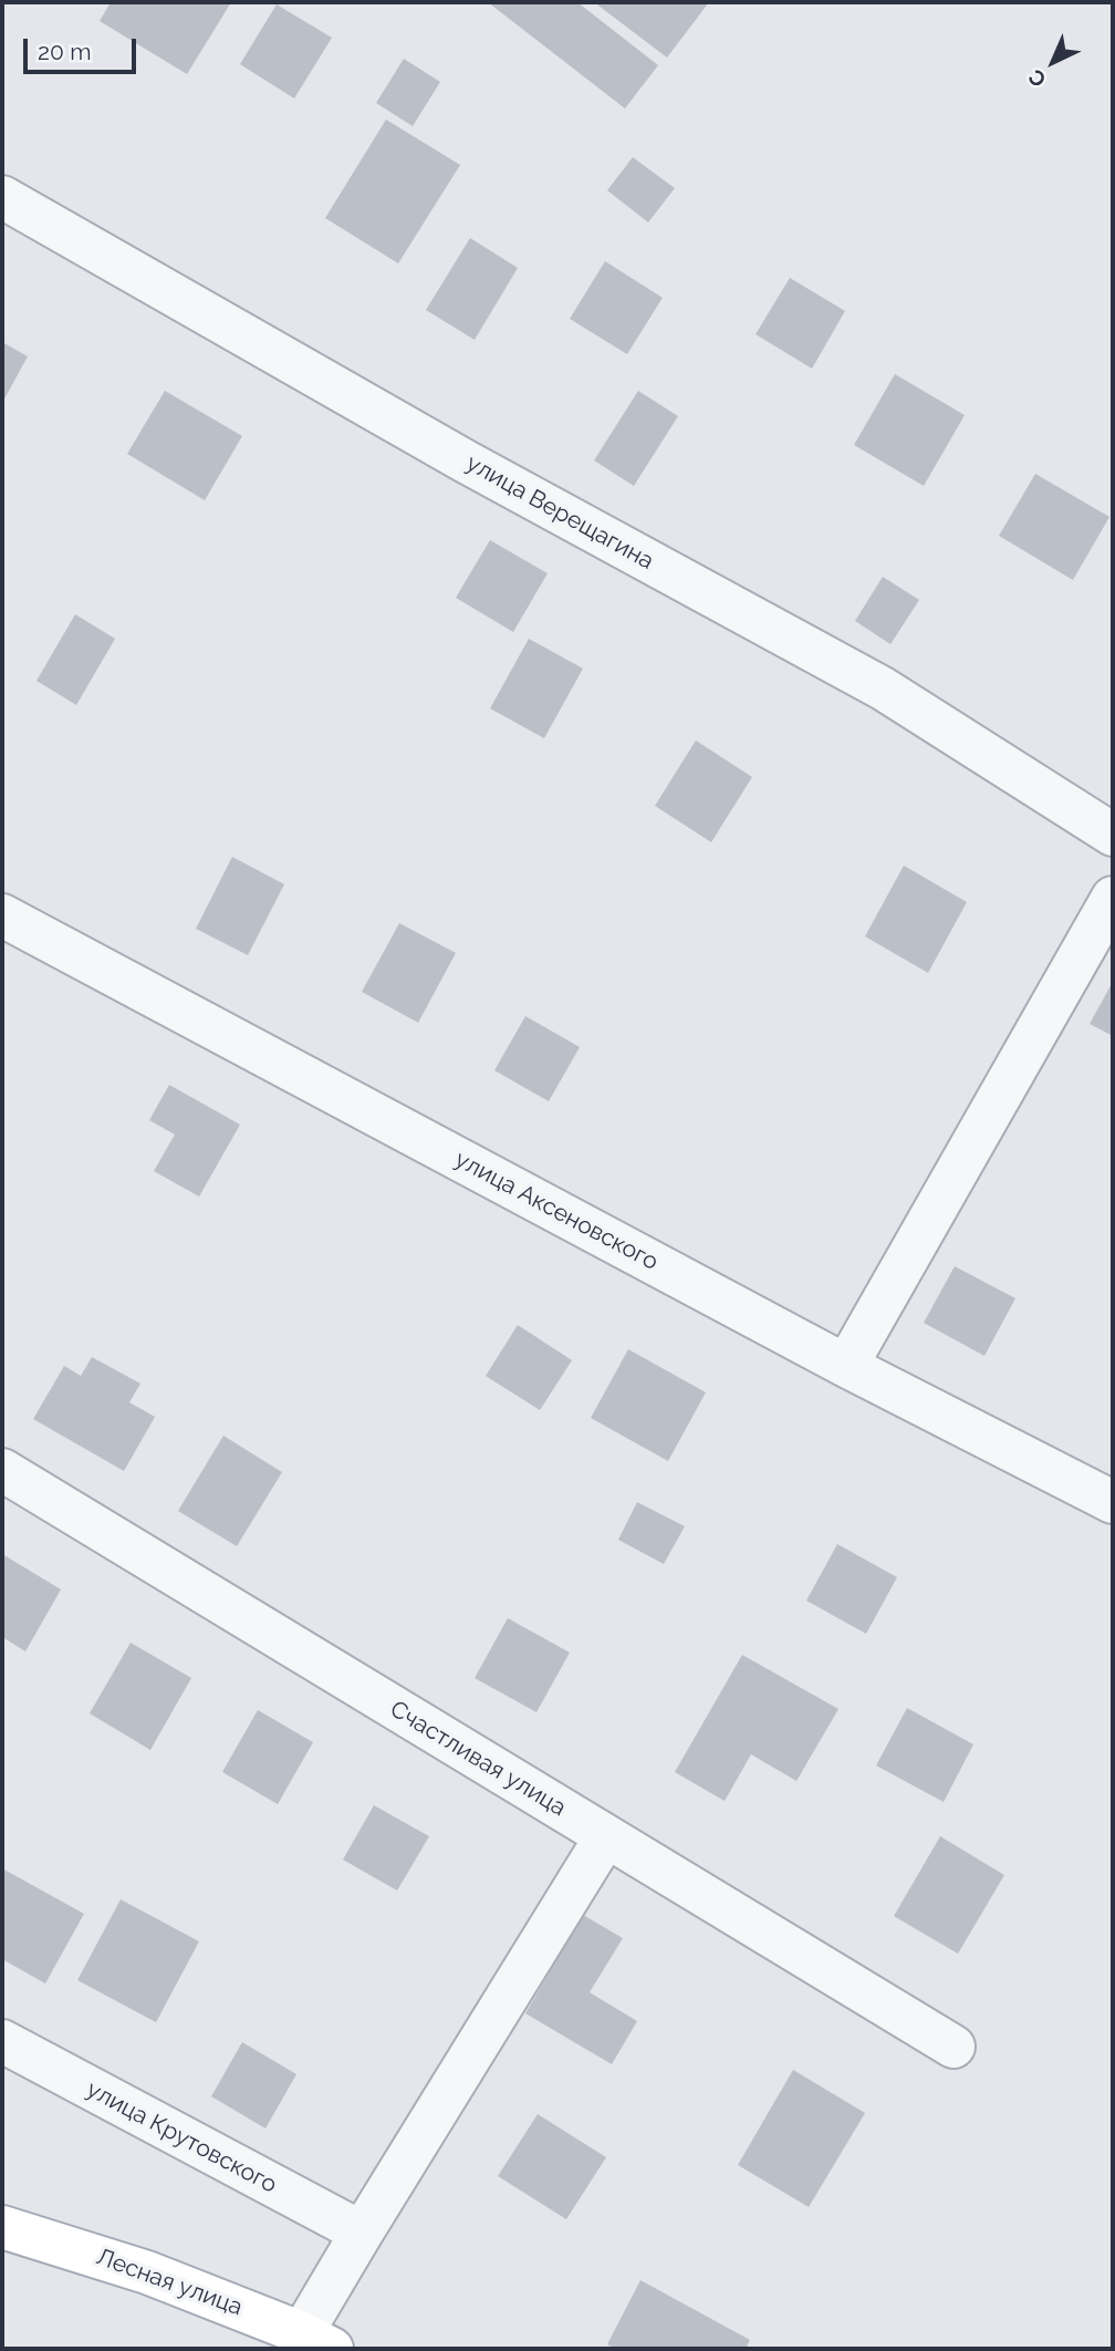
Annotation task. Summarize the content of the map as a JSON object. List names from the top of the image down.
{
  "streets": {
    "main road": ["Лесная улица"],
    "street": [
      "улица Верещагина",
      "улица Аксеновского",
      "Счастливая улица",
      "улица Крутовского"
    ]
  },
  "scale_bar": "20 m",
  "north": "bottom left"
}
